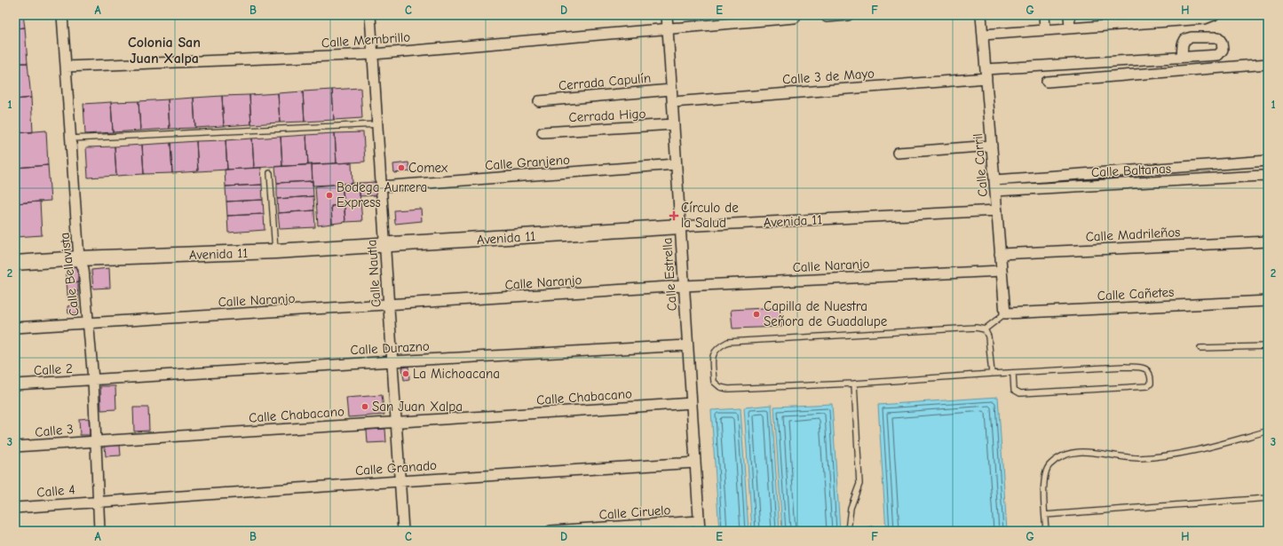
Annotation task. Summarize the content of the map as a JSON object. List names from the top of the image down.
{
  "streets": {
    "street": [
      "Calle Membrillo",
      "Calle 3 de Mayo",
      "Cerrada Capulín",
      "Cerrada Higo",
      "Calle Granjeno",
      "Calle Carril",
      "Calle Baltanas",
      "Avenida 11",
      "Calle Madrileños",
      "Calle Naranjo",
      "Calle Nautla",
      "Calle Bellavista",
      "Calle Estrella",
      "Calle Cañetes",
      "Calle Durazno",
      "Calle 2",
      "Calle Chabacano",
      "Calle 3",
      "Calle Granado",
      "Calle 4",
      "Calle Ciruelo"
    ]
  },
  "crossings": [
    ["Calle Membrillo", "Calle Nautla"],
    ["Calle Membrillo", "Calle Bellavista"],
    ["Calle Membrillo", "Calle Estrella"],
    ["Calle 3 de Mayo", "Calle Carril"],
    ["Calle 3 de Mayo", "Calle Estrella"],
    ["Cerrada Capulín", "Calle Estrella"],
    ["Cerrada Higo", "Calle Estrella"],
    ["Calle Granjeno", "Calle Nautla"],
    ["Calle Granjeno", "Calle Estrella"],
    ["Calle Carril", "Calle Baltanas"],
    ["Calle Carril", "Avenida 11"],
    ["Calle Carril", "Calle Madrileños"],
    ["Calle Carril", "Calle Naranjo"],
    ["Calle Carril", "Calle Cañetes"],
    ["Avenida 11", "Calle Nautla"],
    ["Avenida 11", "Calle Bellavista"],
    ["Avenida 11", "Calle Estrella"],
    ["Calle Naranjo", "Calle Nautla"],
    ["Calle Naranjo", "Calle Bellavista"],
    ["Calle Naranjo", "Calle Estrella"],
    ["Calle Nautla", "Calle Durazno"],
    ["Calle Nautla", "Calle Chabacano"],
    ["Calle Nautla", "Calle Granado"],
    ["Calle Bellavista", "Calle Durazno"],
    ["Calle Bellavista", "Calle 2"],
    ["Calle Bellavista", "Calle Chabacano"],
    ["Calle Bellavista", "Calle 3"],
    ["Calle Bellavista", "Calle Granado"],
    ["Calle Bellavista", "Calle 4"],
    ["Calle Estrella", "Calle Durazno"],
    ["Calle Estrella", "Calle Chabacano"],
    ["Calle Estrella", "Calle Granado"],
    ["Calle Estrella", "Calle Ciruelo"],
    ["Calle Durazno", "Calle 2"],
    ["Calle Chabacano", "Calle 3"],
    ["Calle Granado", "Calle 4"]
  ],
  "districts": ["Colonia San Juan Xalpa"],
  "places": {
    "other": [
      "Comex",
      "Bodega Aurrera Express",
      "Capilla de Nuestra Señora de Guadalupe",
      "La Michoacana",
      "San Juan Xalpa"
    ],
    "health": ["Círculo de la Salud"]
  },
  "grid": {
    "columns": [
      "A",
      "B",
      "C",
      "D",
      "E",
      "F",
      "G",
      "H"
    ],
    "rows": ["1", "2", "3"]
  }
}
